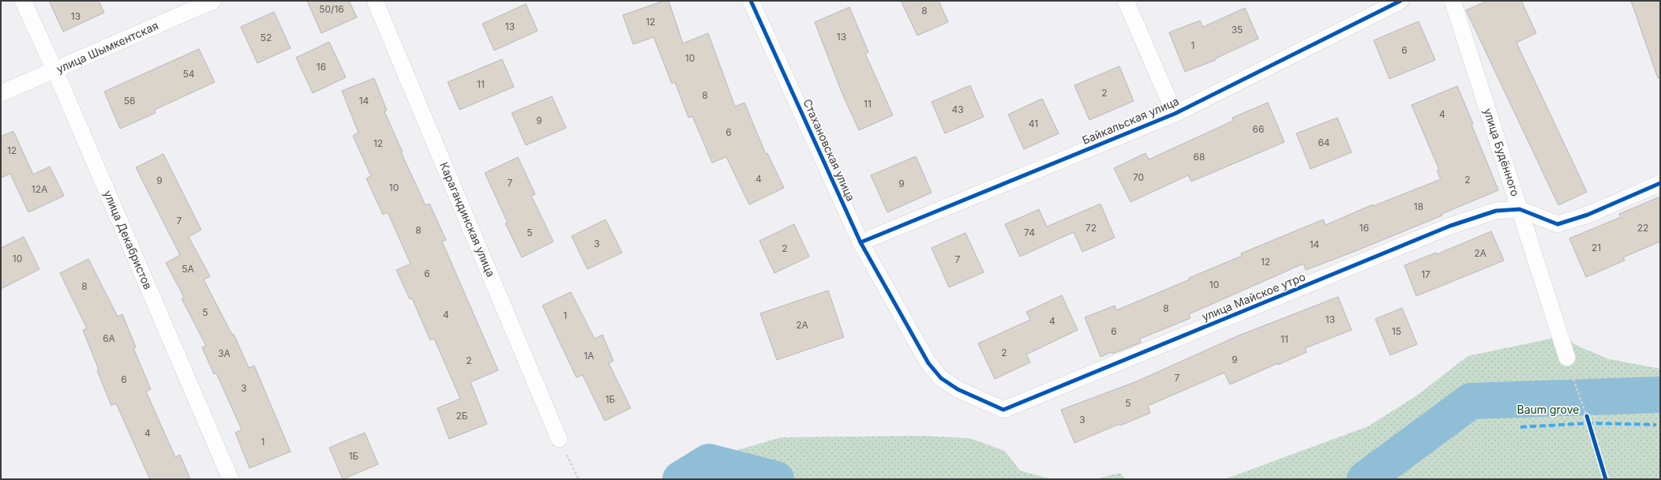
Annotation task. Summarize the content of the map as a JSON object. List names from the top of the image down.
{
  "streets": {
    "street": [
      "улица Шымкентская",
      "Байкальская улица",
      "Стахановская улица",
      "улица Будённого",
      "Карагандинская улица",
      "улица Декабристов",
      "улица Майское утро"
    ]
  },
  "crossings": [
    ["улица Шымкентская", "улица Декабристов"],
    ["Байкальская улица", "Стахановская улица"],
    ["Стахановская улица", "улица Майское утро"],
    ["улица Будённого", "улица Майское утро"]
  ],
  "parks": ["Baum grove"],
  "house_numbers": [
    "50/16",
    "8",
    "13",
    "12",
    "13",
    "35",
    "13",
    "52",
    "1",
    "6",
    "10",
    "16",
    "54",
    "11",
    "2",
    "8",
    "56",
    "14",
    "11",
    "43",
    "4",
    "9",
    "41",
    "66",
    "6",
    "64",
    "12",
    "12",
    "68",
    "70",
    "4",
    "2",
    "9",
    "7",
    "9",
    "10",
    "12А",
    "18",
    "7",
    "72",
    "16",
    "22",
    "8",
    "5",
    "74",
    "3",
    "14",
    "21",
    "2",
    "2А",
    "10",
    "7",
    "12",
    "5А",
    "6",
    "17",
    "10",
    "8",
    "8",
    "5",
    "4",
    "1",
    "13",
    "4",
    "2А",
    "6",
    "15",
    "6А",
    "11",
    "2",
    "3А",
    "1А",
    "9",
    "2",
    "7",
    "6",
    "3",
    "1Б",
    "5",
    "2Б",
    "3",
    "4",
    "1",
    "1Б"
  ]
}
